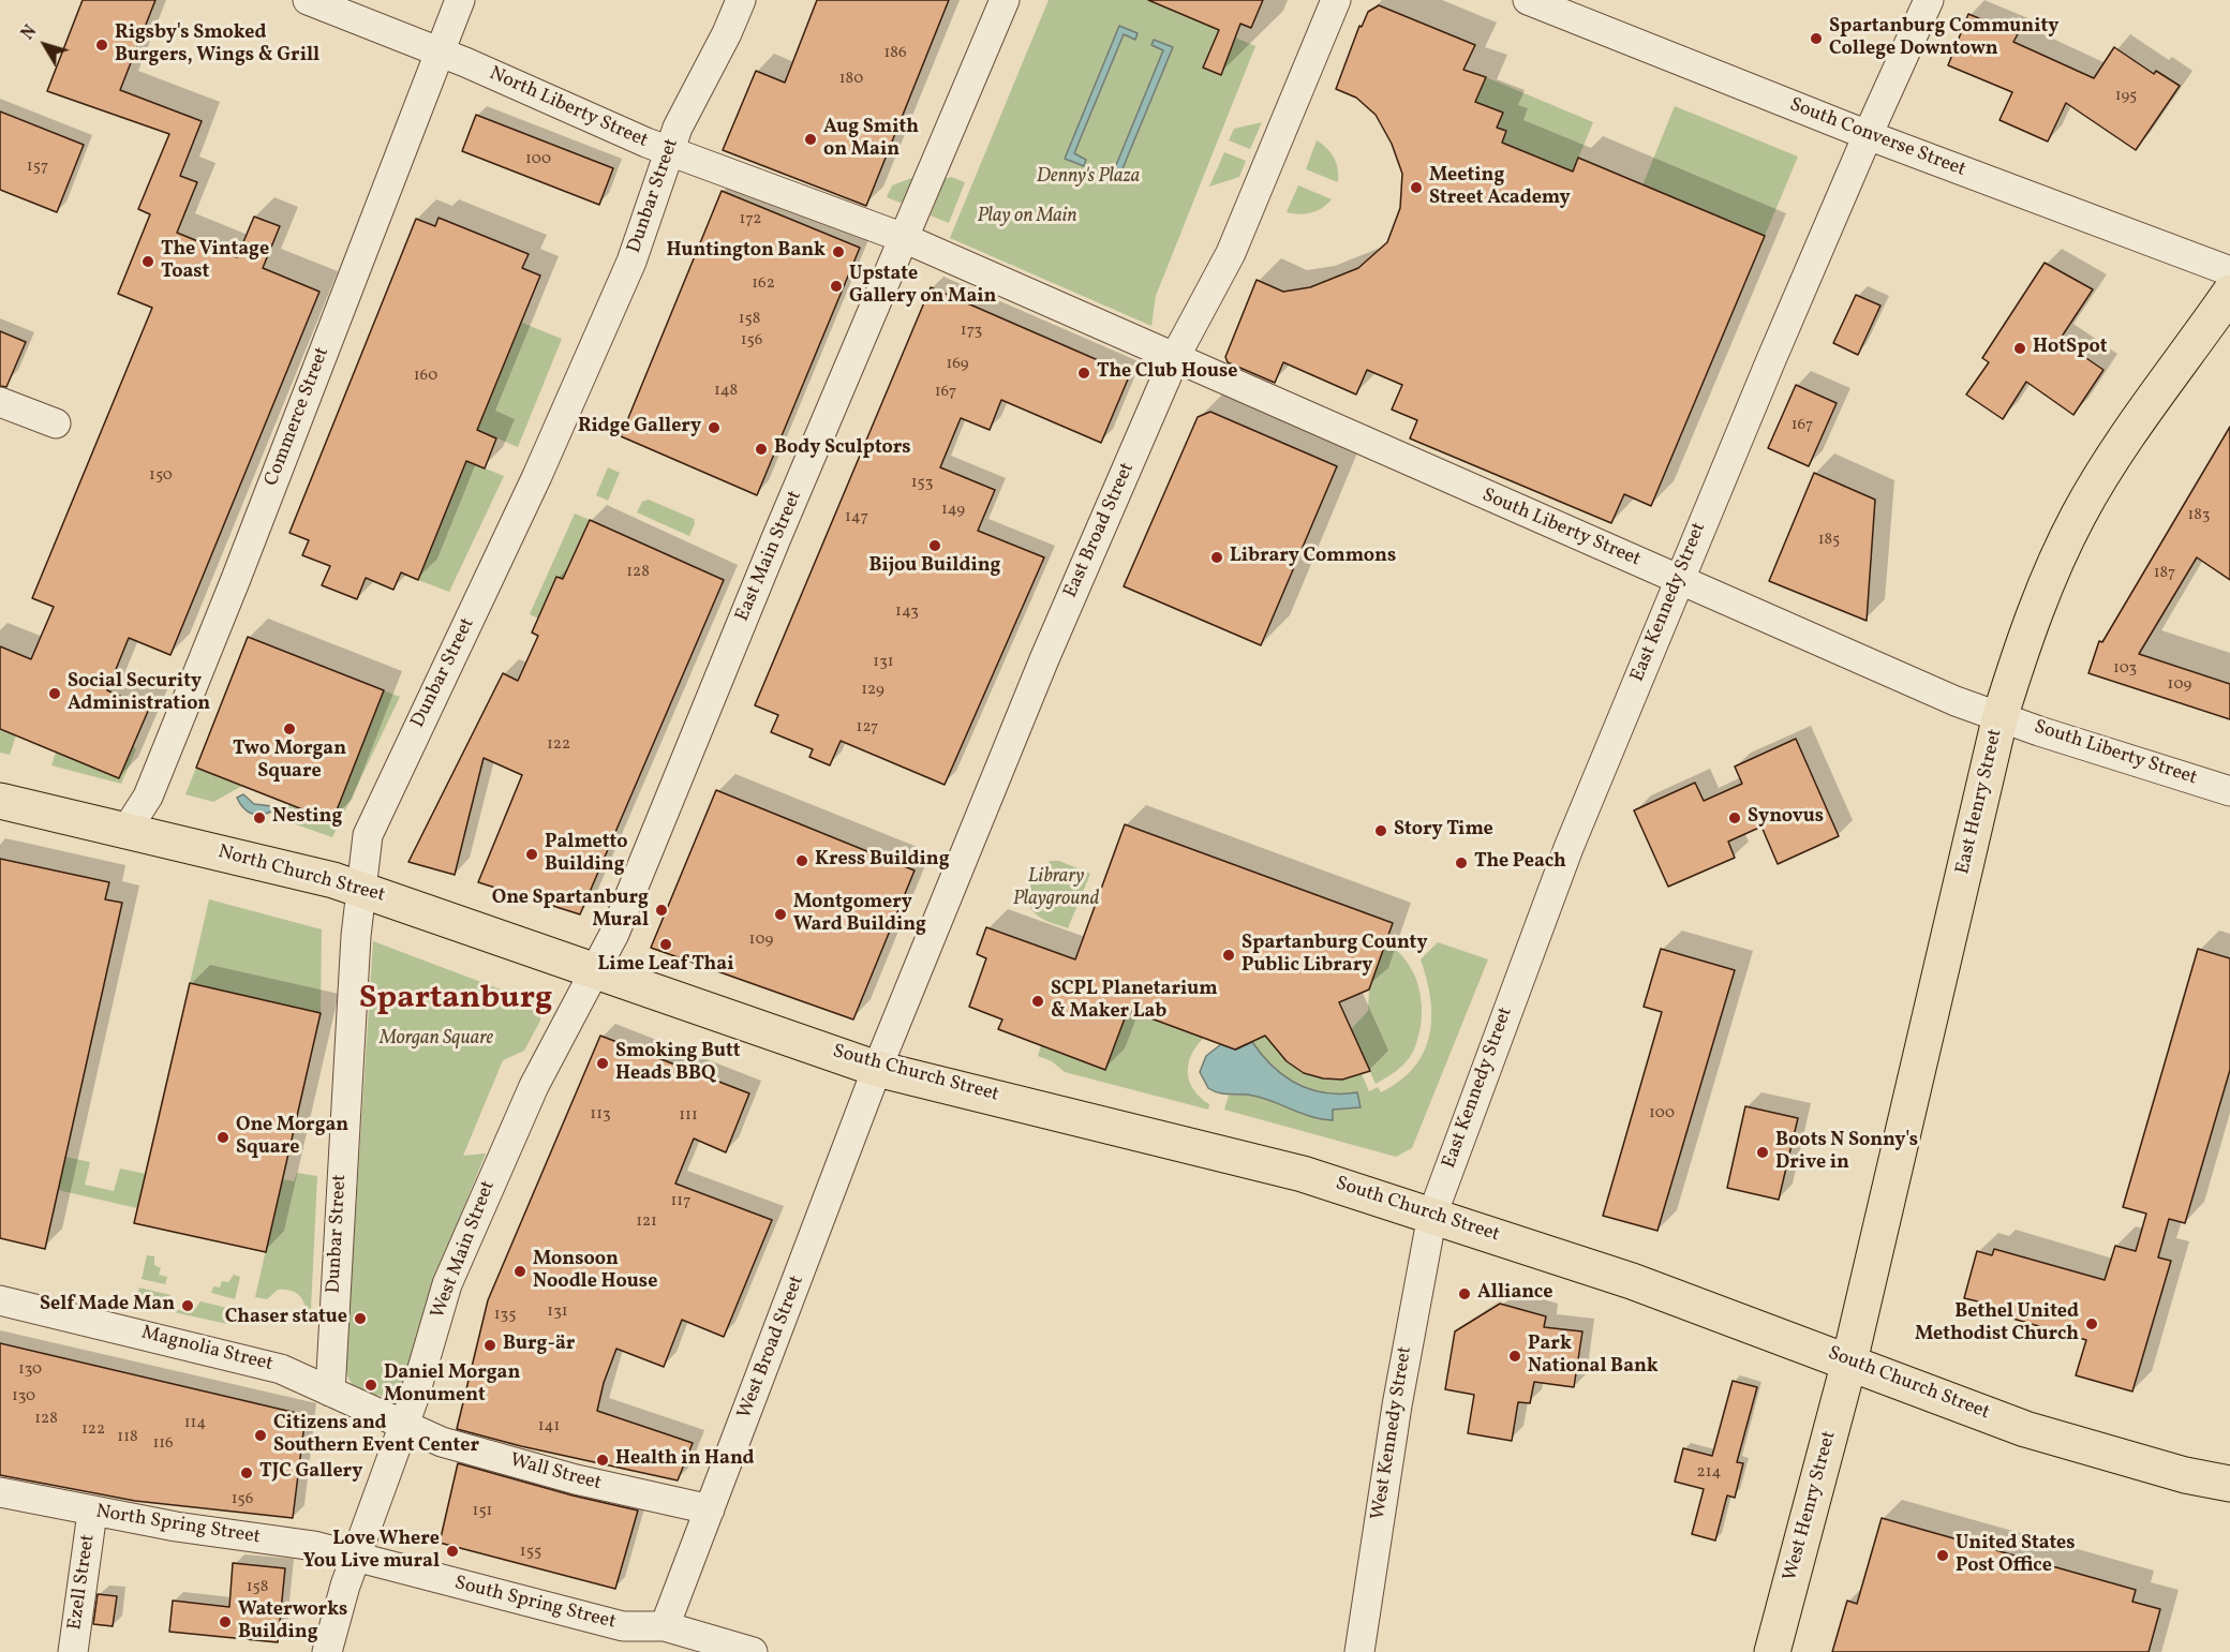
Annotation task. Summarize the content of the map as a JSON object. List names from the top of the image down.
{
  "streets": {
    "main road": [
      "East Henry Street",
      "North Church Street",
      "South Church Street",
      "West Henry Street"
    ],
    "street": [
      "North Liberty Street",
      "South Converse Street",
      "Dunbar Street",
      "Commerce Street",
      "South Liberty Street",
      "East Broad Street",
      "East Main Street",
      "East Kennedy Street",
      "West Main Street",
      "West Broad Street",
      "Magnolia Street",
      "West Kennedy Street",
      "Wall Street",
      "North Spring Street",
      "Ezell Street",
      "South Spring Street"
    ]
  },
  "crossings": [
    ["North Liberty Street", "Dunbar Street"],
    ["North Liberty Street", "Commerce Street"],
    ["North Liberty Street", "South Liberty Street"],
    ["North Liberty Street", "East Main Street"],
    ["South Converse Street", "East Kennedy Street"],
    ["Dunbar Street", "North Church Street"],
    ["Dunbar Street", "Magnolia Street"],
    ["Commerce Street", "North Church Street"],
    ["South Liberty Street", "East Broad Street"],
    ["South Liberty Street", "East Main Street"],
    ["South Liberty Street", "East Kennedy Street"],
    ["South Liberty Street", "East Henry Street"],
    ["East Broad Street", "South Church Street"],
    ["East Broad Street", "West Broad Street"],
    ["East Main Street", "North Church Street"],
    ["East Main Street", "South Church Street"],
    ["East Main Street", "West Main Street"],
    ["East Kennedy Street", "South Church Street"],
    ["East Kennedy Street", "West Kennedy Street"],
    ["East Henry Street", "South Church Street"],
    ["East Henry Street", "West Henry Street"],
    ["North Church Street", "South Church Street"],
    ["North Church Street", "West Main Street"],
    ["South Church Street", "West Main Street"],
    ["South Church Street", "West Broad Street"],
    ["South Church Street", "West Kennedy Street"],
    ["South Church Street", "West Henry Street"],
    ["West Main Street", "Magnolia Street"],
    ["West Main Street", "Wall Street"],
    ["West Main Street", "North Spring Street"],
    ["West Main Street", "South Spring Street"],
    ["West Broad Street", "Wall Street"],
    ["West Broad Street", "South Spring Street"],
    ["Magnolia Street", "Wall Street"],
    ["North Spring Street", "Ezell Street"],
    ["North Spring Street", "South Spring Street"]
  ],
  "districts": ["Spartanburg"],
  "parks": [
    "Denny's Plaza",
    "Play on Main",
    "Library Playground",
    "Morgan Square"
  ],
  "places": [
    "Spartanburg Community College Downtown",
    "Rigsby's Smoked Burgers, Wings & Grill",
    "Aug Smith on Main",
    "Meeting Street Academy",
    "Huntington Bank",
    "The Vintage Toast",
    "Upstate Gallery on Main",
    "HotSpot",
    "The Club House",
    "Ridge Gallery",
    "Body Sculptors",
    "Bijou Building",
    "Library Commons",
    "Social Security Administration",
    "Two Morgan Square",
    "Nesting",
    "Synovus",
    "Story Time",
    "Palmetto Building",
    "Kress Building",
    "The Peach",
    "One Spartanburg Mural",
    "Montgomery Ward Building",
    "Lime Leaf Thai",
    "Spartanburg County Public Library",
    "SCPL Planetarium & Maker Lab",
    "Smoking Butt Heads BBQ",
    "One Morgan Square",
    "Boots N Sonny's Drive in",
    "Monsoon Noodle House",
    "Alliance",
    "Self Made Man",
    "Chaser statue",
    "Bethel United Methodist Church",
    "Burg-är",
    "Park National Bank",
    "Daniel Morgan Monument",
    "Citizens and Southern Event Center",
    "Health in Hand",
    "TJC Gallery",
    "Love Where You Live mural",
    "United States Post Office",
    "Waterworks Building"
  ],
  "house_numbers": [
    "186",
    "180",
    "195",
    "100",
    "157",
    "172",
    "162",
    "158",
    "173",
    "156",
    "169",
    "160",
    "148",
    "167",
    "167",
    "150",
    "153",
    "149",
    "183",
    "147",
    "185",
    "128",
    "187",
    "143",
    "131",
    "103",
    "109",
    "129",
    "127",
    "122",
    "109",
    "100",
    "113",
    "111",
    "117",
    "121",
    "131",
    "135",
    "130",
    "130",
    "128",
    "114",
    "141",
    "122",
    "118",
    "116",
    "214",
    "156",
    "151",
    "155",
    "158"
  ],
  "north": "top left"
}
